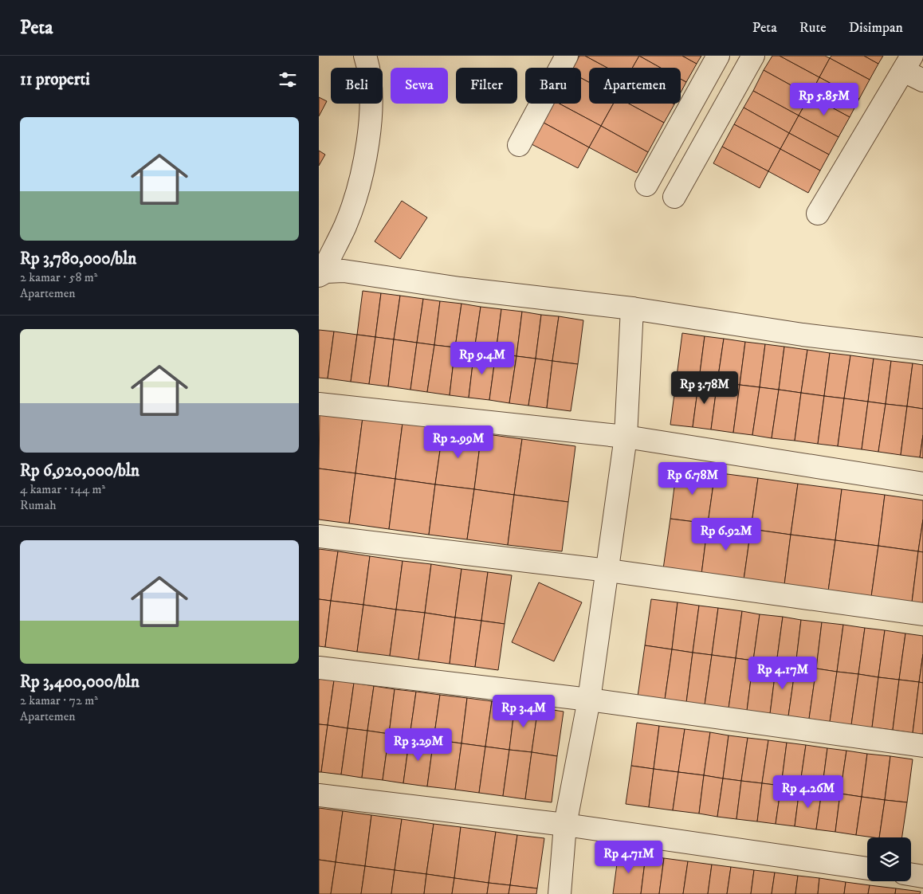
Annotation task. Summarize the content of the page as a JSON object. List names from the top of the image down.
{
  "page": {
    "header": "Peta",
    "nav": ["Peta", "Rute", "Disimpan"],
    "heading": "11 properti",
    "chip": [
      "Beli",
      "Sewa",
      "Filter",
      "Baru",
      "Apartemen"
    ],
    "price": [
      "Rp 5.85M",
      "Rp 9.4M",
      "Rp 3.78M",
      "Rp 2.99M",
      "Rp 6.78M",
      "Rp 6.92M",
      "Rp 4.17M",
      "Rp 3.4M",
      "Rp 3.29M",
      "Rp 4.26M",
      "Rp 4.71M"
    ],
    "list": [
      {
        "name": "Rp 3,780,000/bln",
        "note": "2 kamar · 58 m² · Apartemen"
      },
      {
        "name": "Rp 6,920,000/bln",
        "note": "4 kamar · 144 m² · Rumah"
      },
      {
        "name": "Rp 3,400,000/bln",
        "note": "2 kamar · 72 m² · Apartemen"
      }
    ]
  }
}
